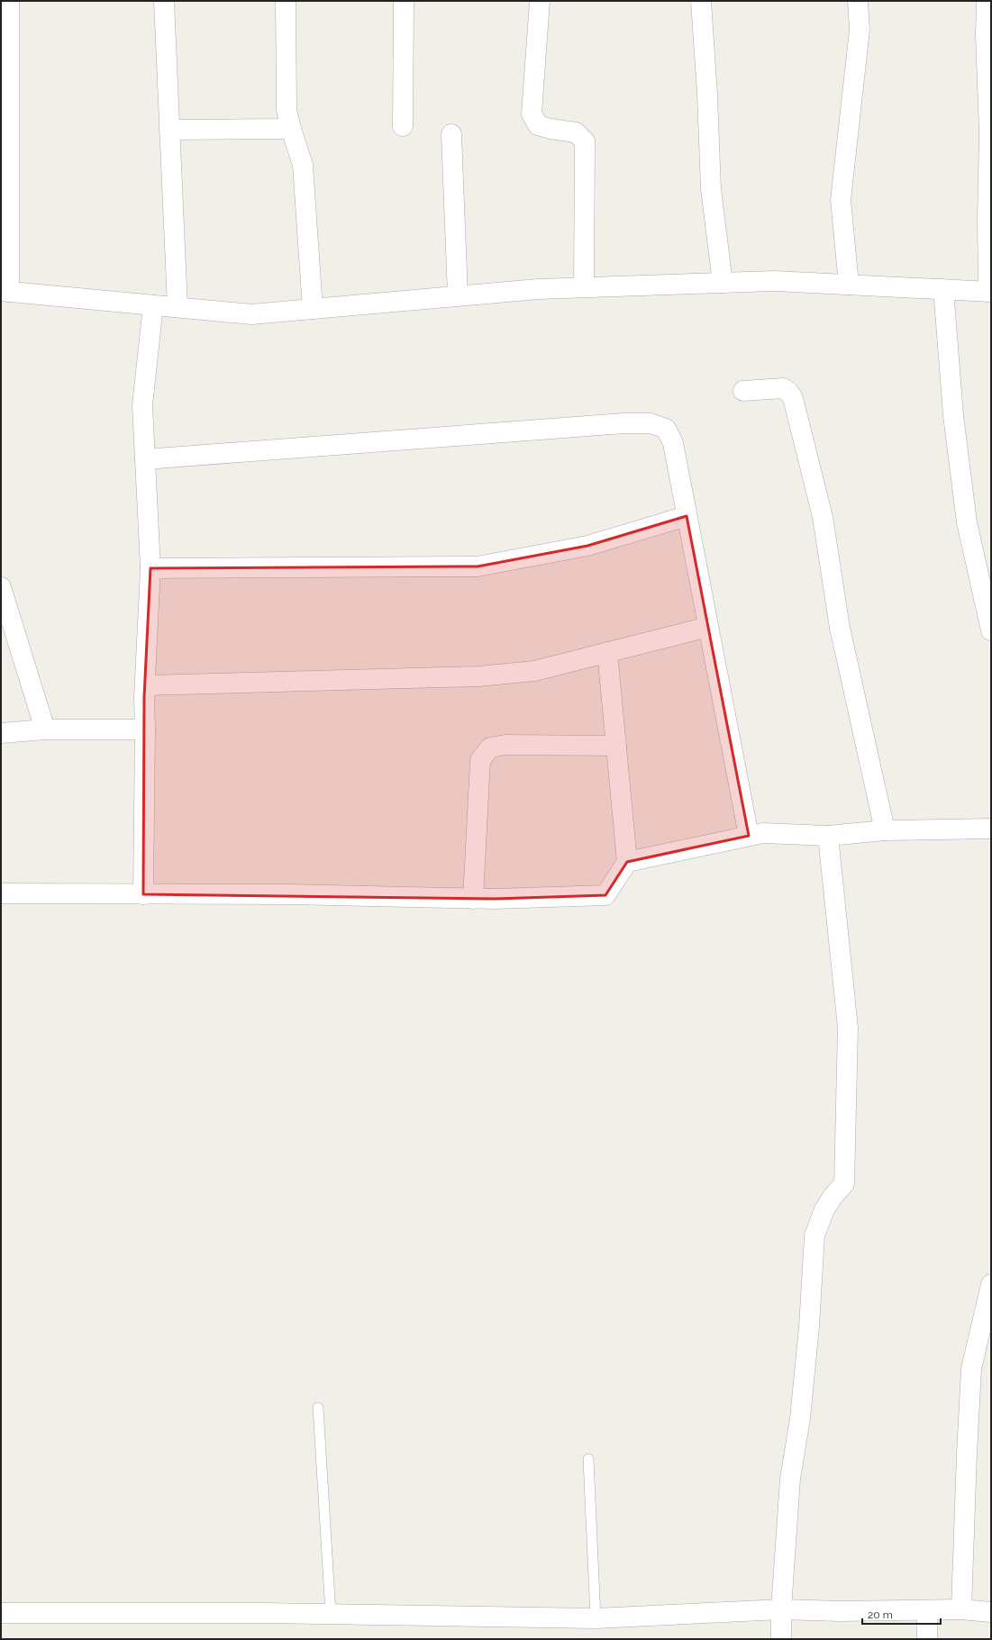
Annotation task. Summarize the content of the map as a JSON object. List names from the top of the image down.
{
  "scale_bar": "20 m"
}
